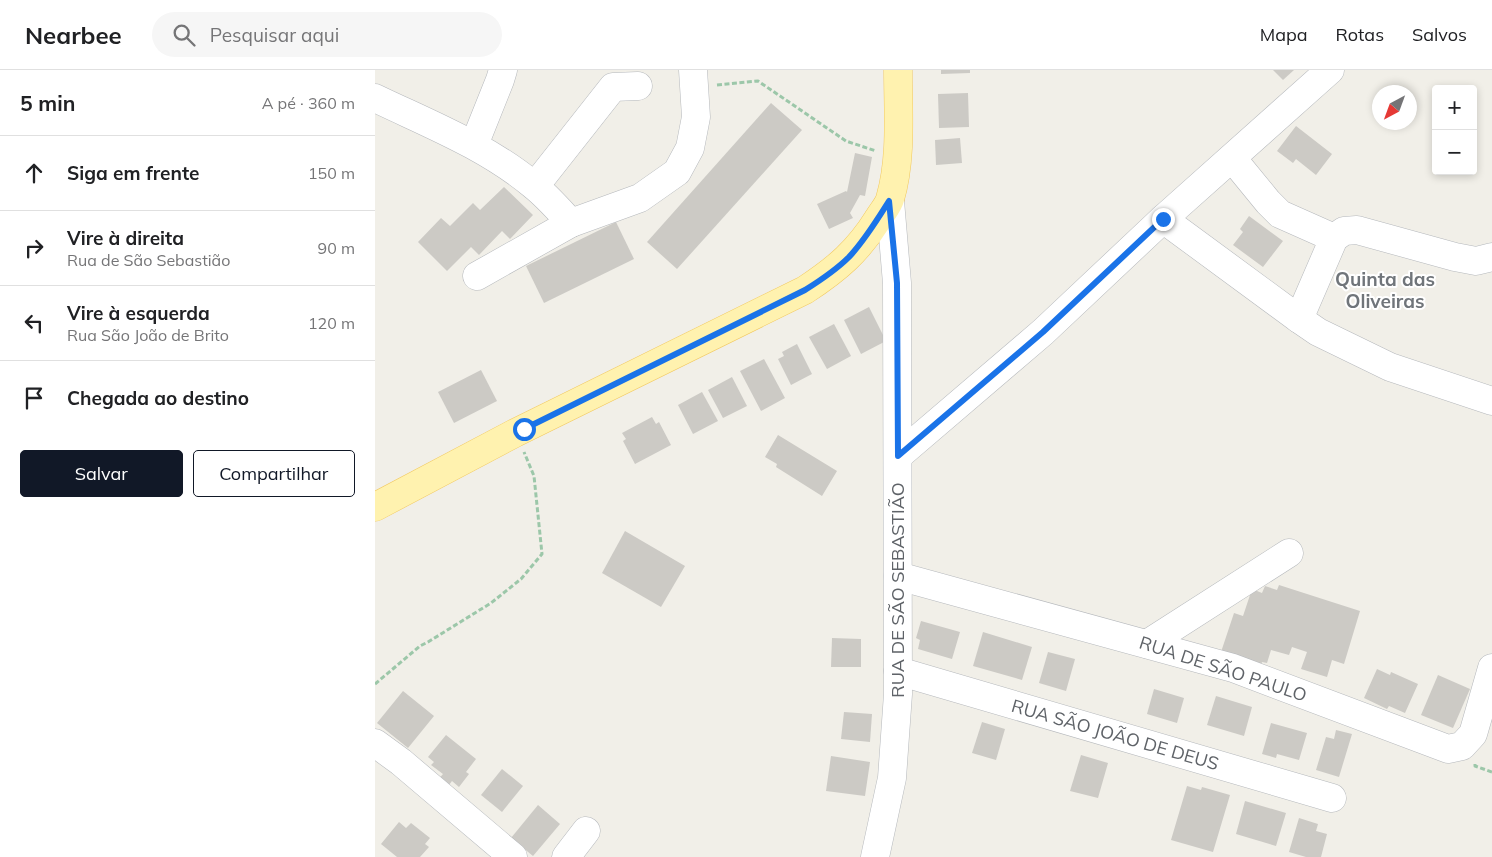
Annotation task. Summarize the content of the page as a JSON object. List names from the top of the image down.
{
  "streets": {
    "street": ["RUA DE SÃO SEBASTIÃO", "RUA DE SÃO PAULO", "RUA SÃO JOÃO DE DEUS"]
  },
  "crossings": [
    ["RUA DE SÃO SEBASTIÃO", "RUA DE SÃO PAULO"],
    ["RUA DE SÃO SEBASTIÃO", "RUA SÃO JOÃO DE DEUS"]
  ],
  "districts": ["Quinta das Oliveiras"],
  "north": "bottom left",
  "page": {
    "header": "Nearbee",
    "search": "Pesquisar aqui",
    "nav": ["Mapa", "Rotas", "Salvos"],
    "heading": ["5 min", "A pé · 360 m"],
    "map_buttons": ["+", "−"],
    "list": [
      ["Siga em frente", "150 m"],
      ["Vire à direita", "Rua de São Sebastião", "90 m"],
      ["Vire à esquerda", "Rua São João de Brito", "120 m"],
      "Chegada ao destino"
    ],
    "buttons": ["Salvar", "Compartilhar"]
  }
}
